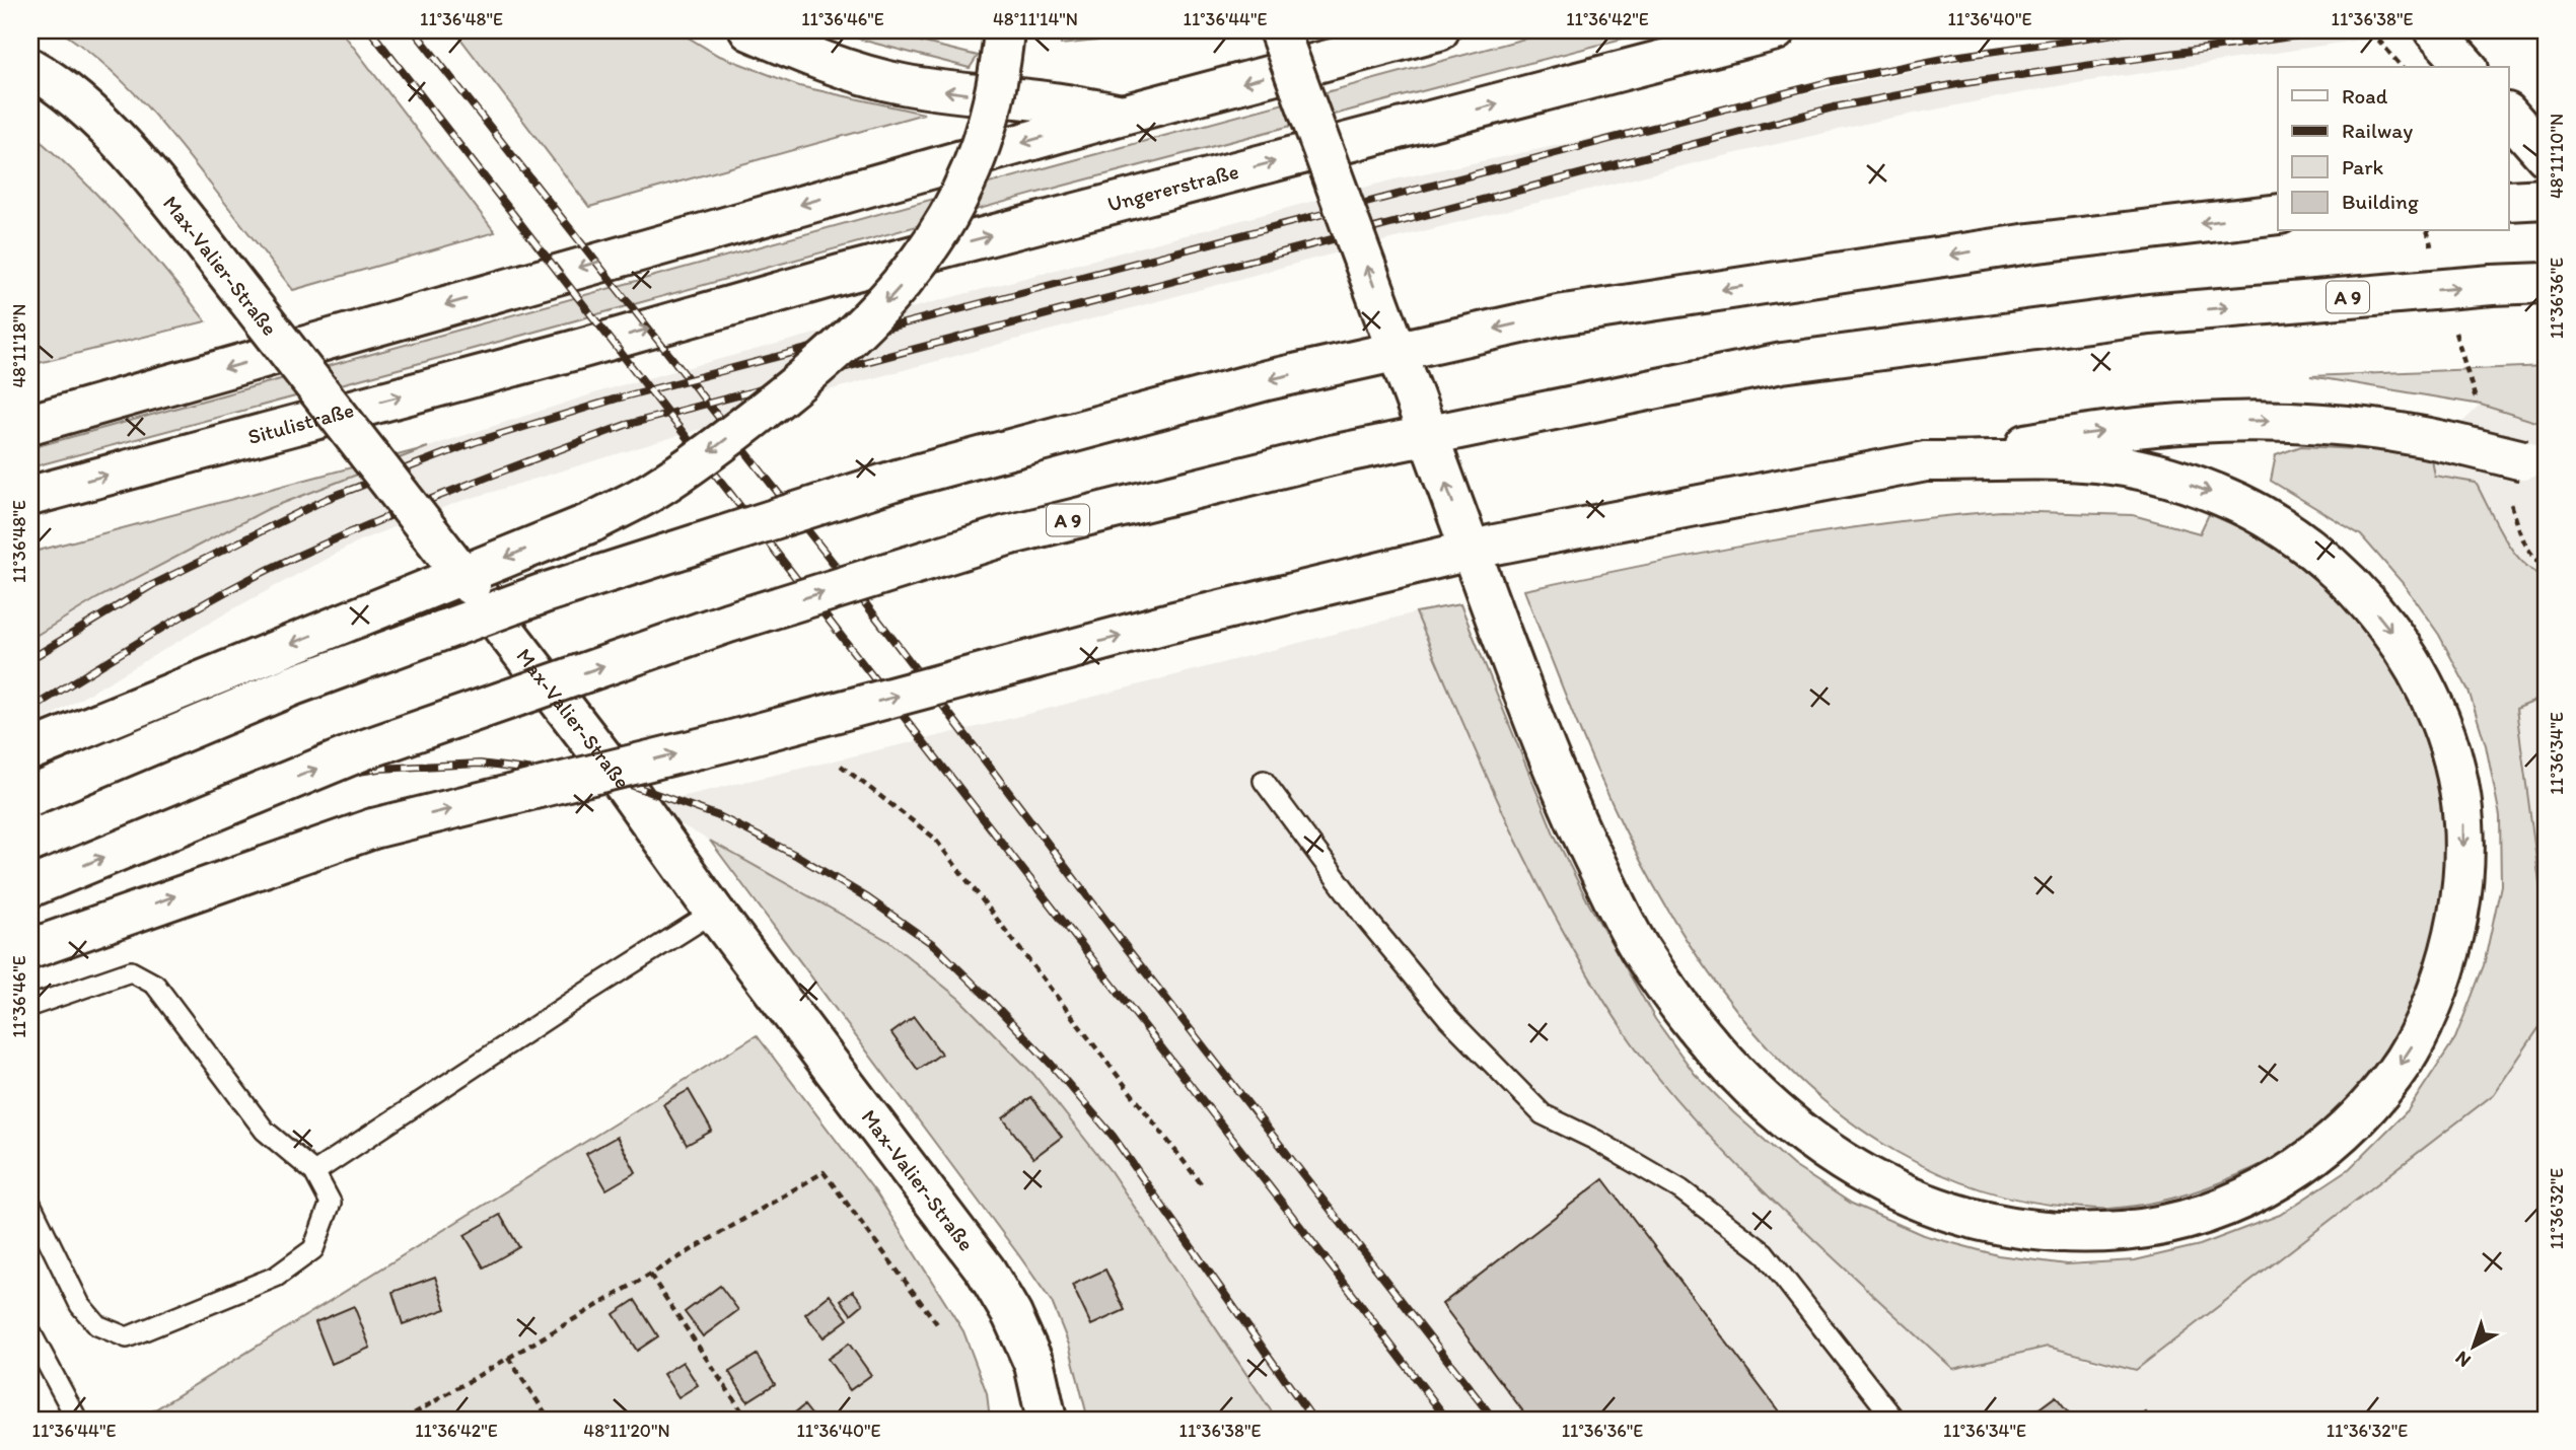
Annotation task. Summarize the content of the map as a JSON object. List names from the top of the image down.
{
  "streets": {
    "main road": [
      "Ungererstraße",
      "Max-Valier-Straße",
      "A 9",
      "Situlistraße"
    ]
  },
  "crossings": [
    ["Ungererstraße", "Situlistraße"]
  ],
  "legend": [
    "Road",
    "Railway",
    "Park",
    "Building"
  ],
  "north": "bottom left",
  "coordinates": [
    "11°36'48\"E",
    "11°36'46\"E",
    "48°11'14\"N",
    "11°36'44\"E",
    "11°36'42\"E",
    "11°36'40\"E",
    "11°36'38\"E",
    "48°11'10\"N",
    "11°36'36\"E",
    "48°11'18\"N",
    "11°36'34\"E",
    "11°36'32\"E",
    "48°11'20\"N"
  ]
}
